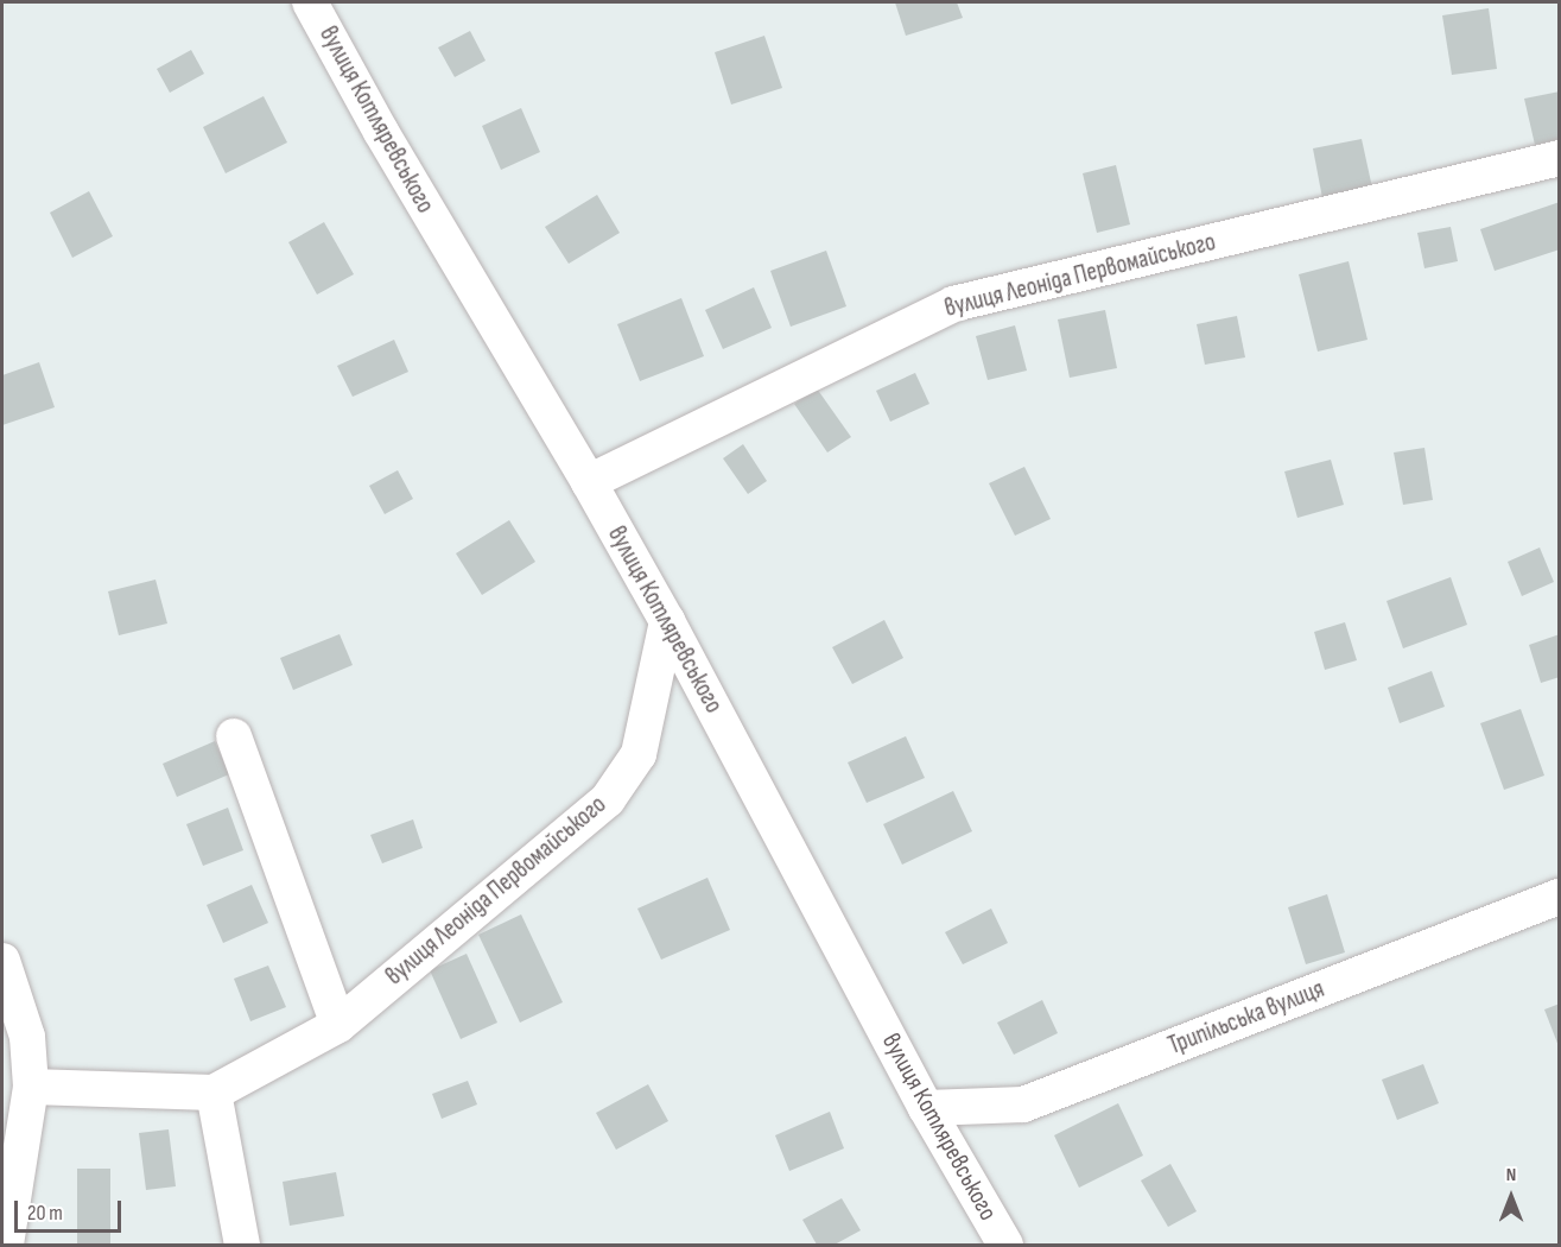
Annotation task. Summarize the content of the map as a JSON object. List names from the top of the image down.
{
  "streets": {
    "street": ["вулиця Котляревського", "вулиця Леоніда Первомайського", "Трипільська вулиця"]
  },
  "crossings": [
    ["вулиця Котляревського", "вулиця Леоніда Первомайського"],
    ["вулиця Котляревського", "Трипільська вулиця"]
  ],
  "scale_bar": "20 m",
  "north": "top"
}
